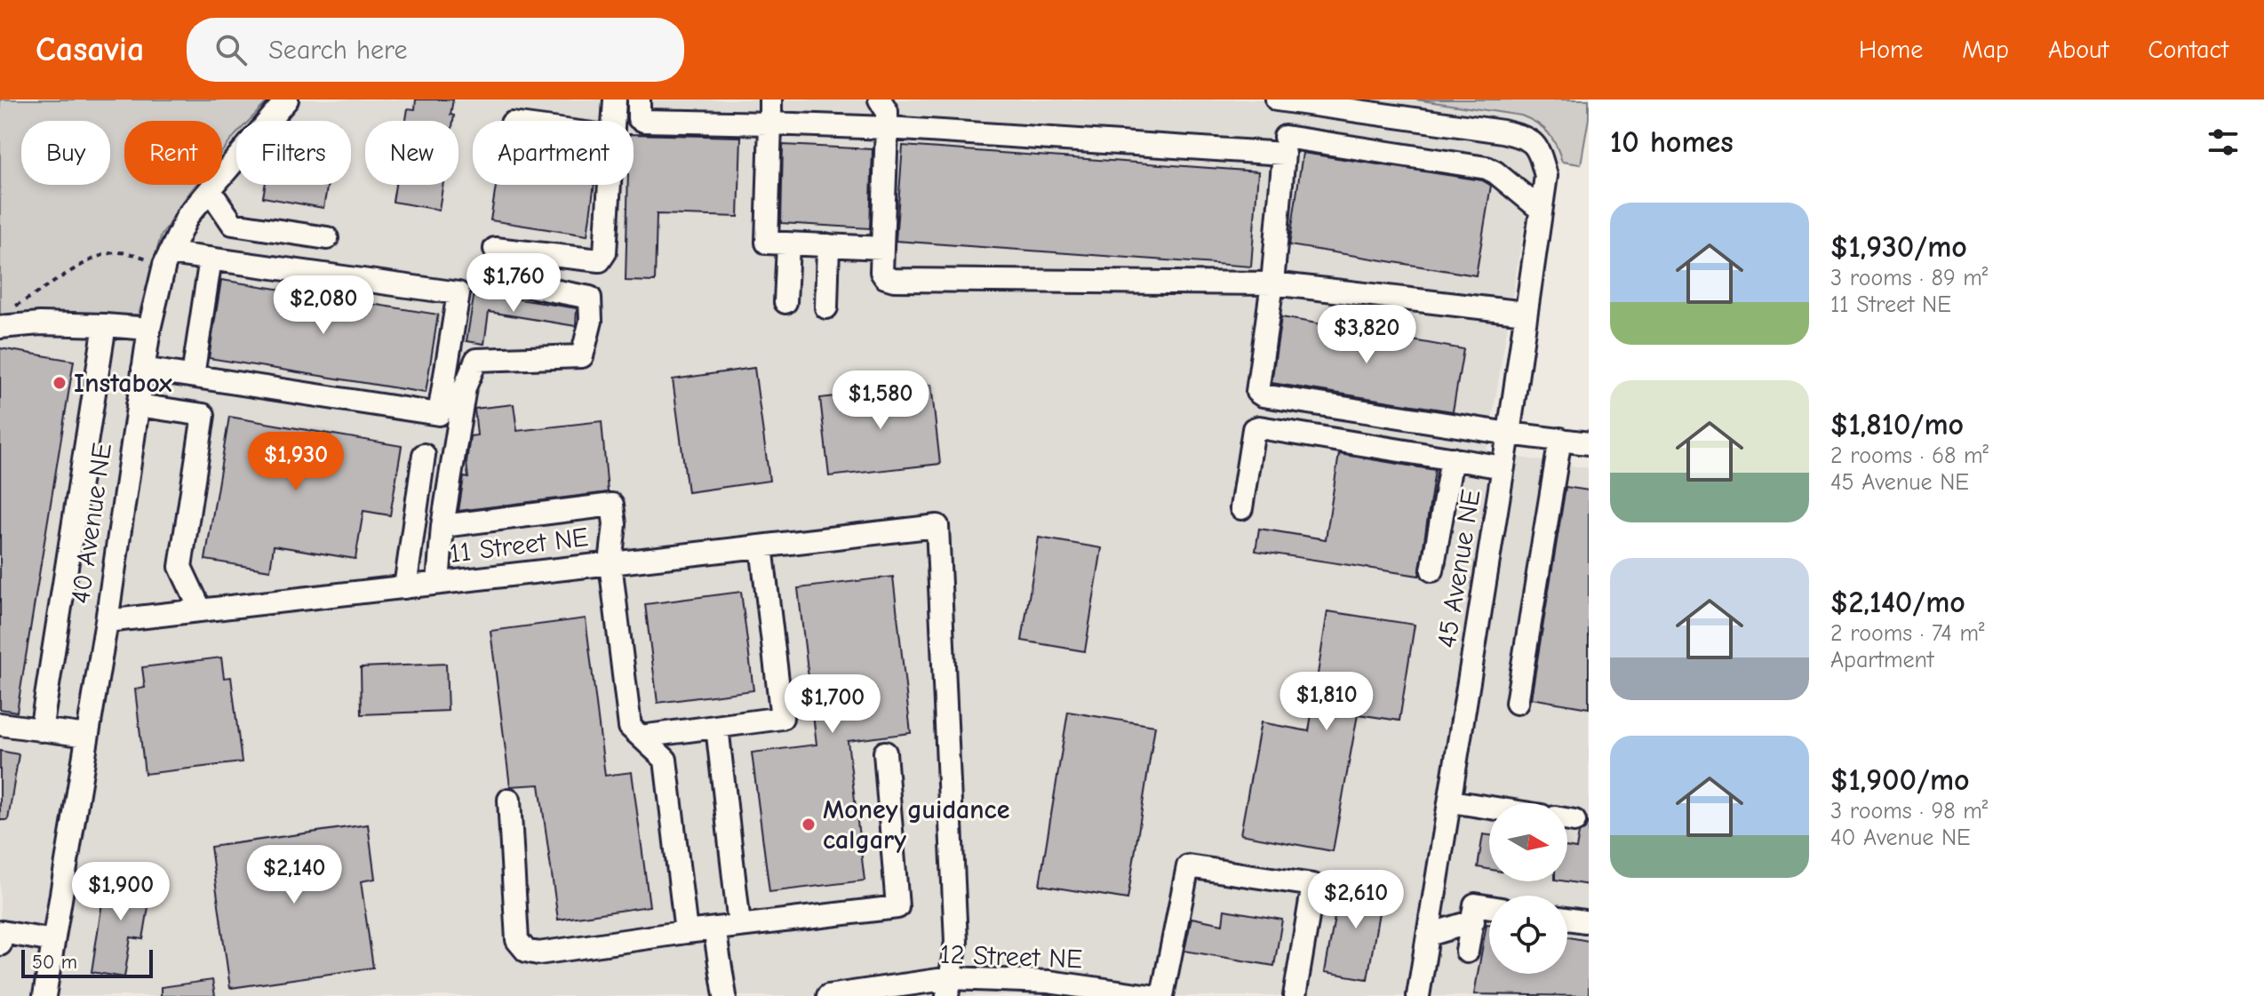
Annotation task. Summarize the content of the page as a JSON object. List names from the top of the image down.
{
  "streets": {
    "street": [
      "40 Avenue NE",
      "11 Street NE",
      "45 Avenue NE",
      "12 Street NE"
    ]
  },
  "crossings": [
    ["40 Avenue NE", "11 Street NE"],
    ["11 Street NE", "12 Street NE"]
  ],
  "places": ["Instabox", "Money guidance calgary"],
  "scale_bar": "50 m",
  "north": "right",
  "page": {
    "header": "Casavia",
    "search": "Search here",
    "nav": [
      "Home",
      "Map",
      "About",
      "Contact"
    ],
    "heading": "10 homes",
    "chip": [
      "Buy",
      "Rent",
      "Filters",
      "New",
      "Apartment"
    ],
    "list": [
      {
        "name": "$1,930/mo",
        "note": "3 rooms · 89 m² · 11 Street NE"
      },
      {
        "name": "$1,810/mo",
        "note": "2 rooms · 68 m² · 45 Avenue NE"
      },
      {
        "name": "$2,140/mo",
        "note": "2 rooms · 74 m² · Apartment"
      },
      {
        "name": "$1,900/mo",
        "note": "3 rooms · 98 m² · 40 Avenue NE"
      }
    ],
    "price": [
      "$1,760",
      "$2,080",
      "$3,820",
      "$1,580",
      "$1,930",
      "$1,810",
      "$1,700",
      "$2,140",
      "$1,900",
      "$2,610"
    ],
    "scale": "50 m"
  }
}
